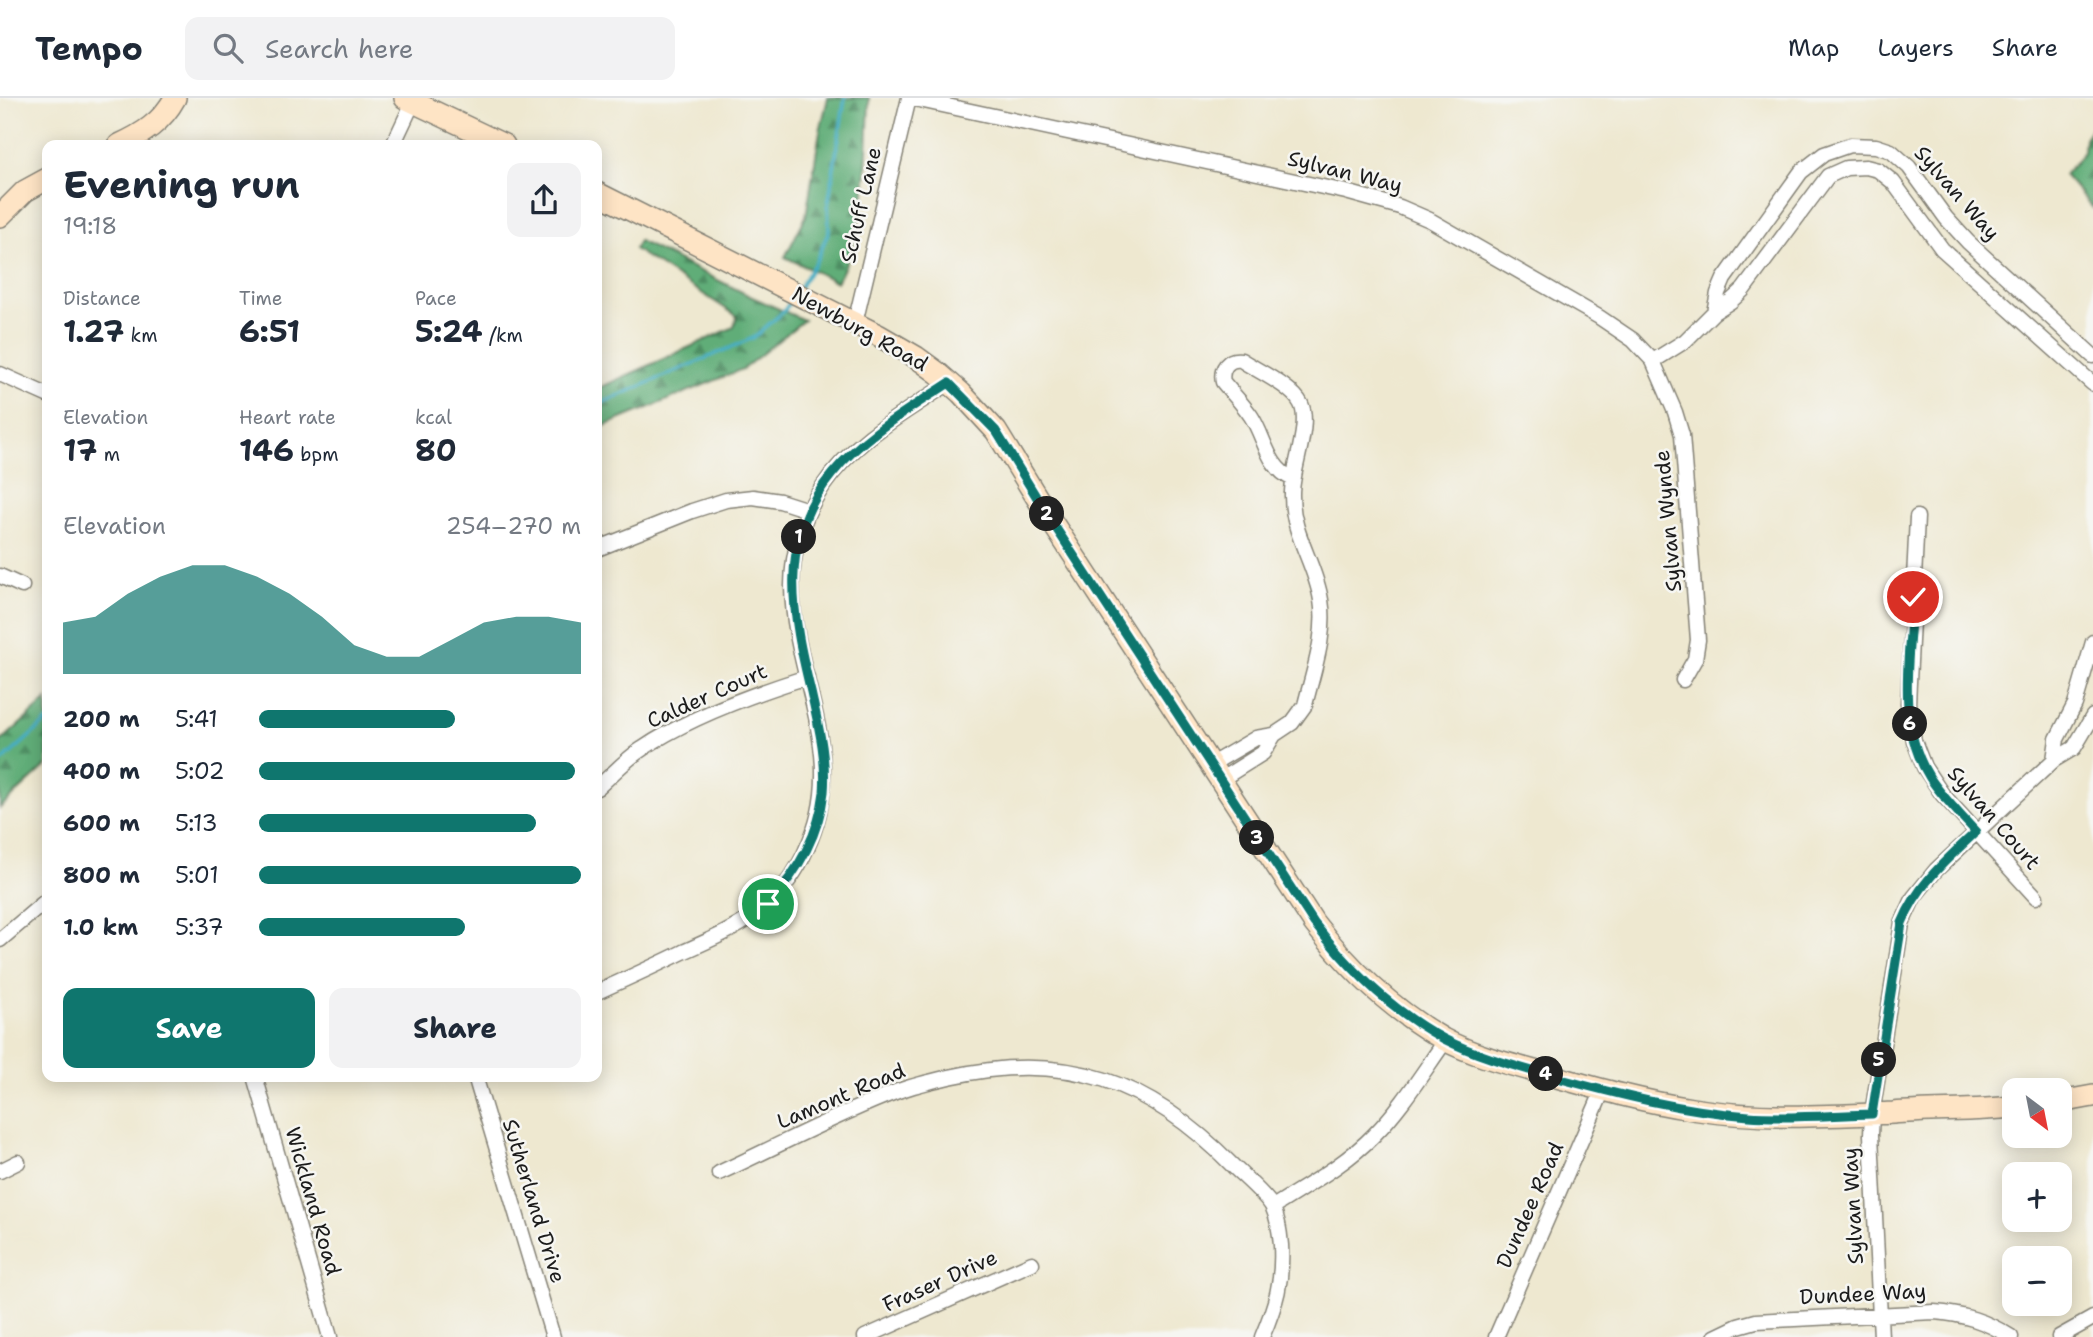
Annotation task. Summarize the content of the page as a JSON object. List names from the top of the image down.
{
  "streets": {
    "main road": ["Newburg Road"],
    "street": [
      "Sylvan Way",
      "Schuff Lane",
      "Sylvan Wynde",
      "Calder Court",
      "Sylvan Court",
      "Lamont Road",
      "Wickland Road",
      "Sutherland Drive",
      "Dundee Road",
      "Fraser Drive",
      "Dundee Way"
    ]
  },
  "crossings": [
    ["Sylvan Way", "Schuff Lane"],
    ["Sylvan Way", "Newburg Road"],
    ["Sylvan Way", "Sylvan Wynde"],
    ["Sylvan Way", "Sylvan Court"],
    ["Sylvan Way", "Dundee Way"],
    ["Schuff Lane", "Newburg Road"],
    ["Newburg Road", "Dundee Road"]
  ],
  "north": "bottom right",
  "page": {
    "header": "Tempo",
    "search": "Search here",
    "nav": ["Map", "Layers", "Share"],
    "heading": ["Evening run", "19:18"],
    "stats": [
      ["Distance", "1.27 km"],
      ["Time", "6:51"],
      ["Pace", "5:24 /km"],
      ["Elevation", "17 m"],
      ["Heart rate", "146 bpm"],
      ["kcal", "80"]
    ],
    "pins": [
      "2",
      "1",
      "6",
      "3",
      "5",
      "4"
    ],
    "chart": ["Elevation", "254–270 m"],
    "list": [
      {
        "name": "200 m",
        "note": "5:41"
      },
      {
        "name": "400 m",
        "note": "5:02"
      },
      {
        "name": "600 m",
        "note": "5:13"
      },
      {
        "name": "800 m",
        "note": "5:01"
      },
      {
        "name": "1.0 km",
        "note": "5:37"
      }
    ],
    "buttons": ["Save", "Share"],
    "map_buttons": ["+", "−"]
  }
}
